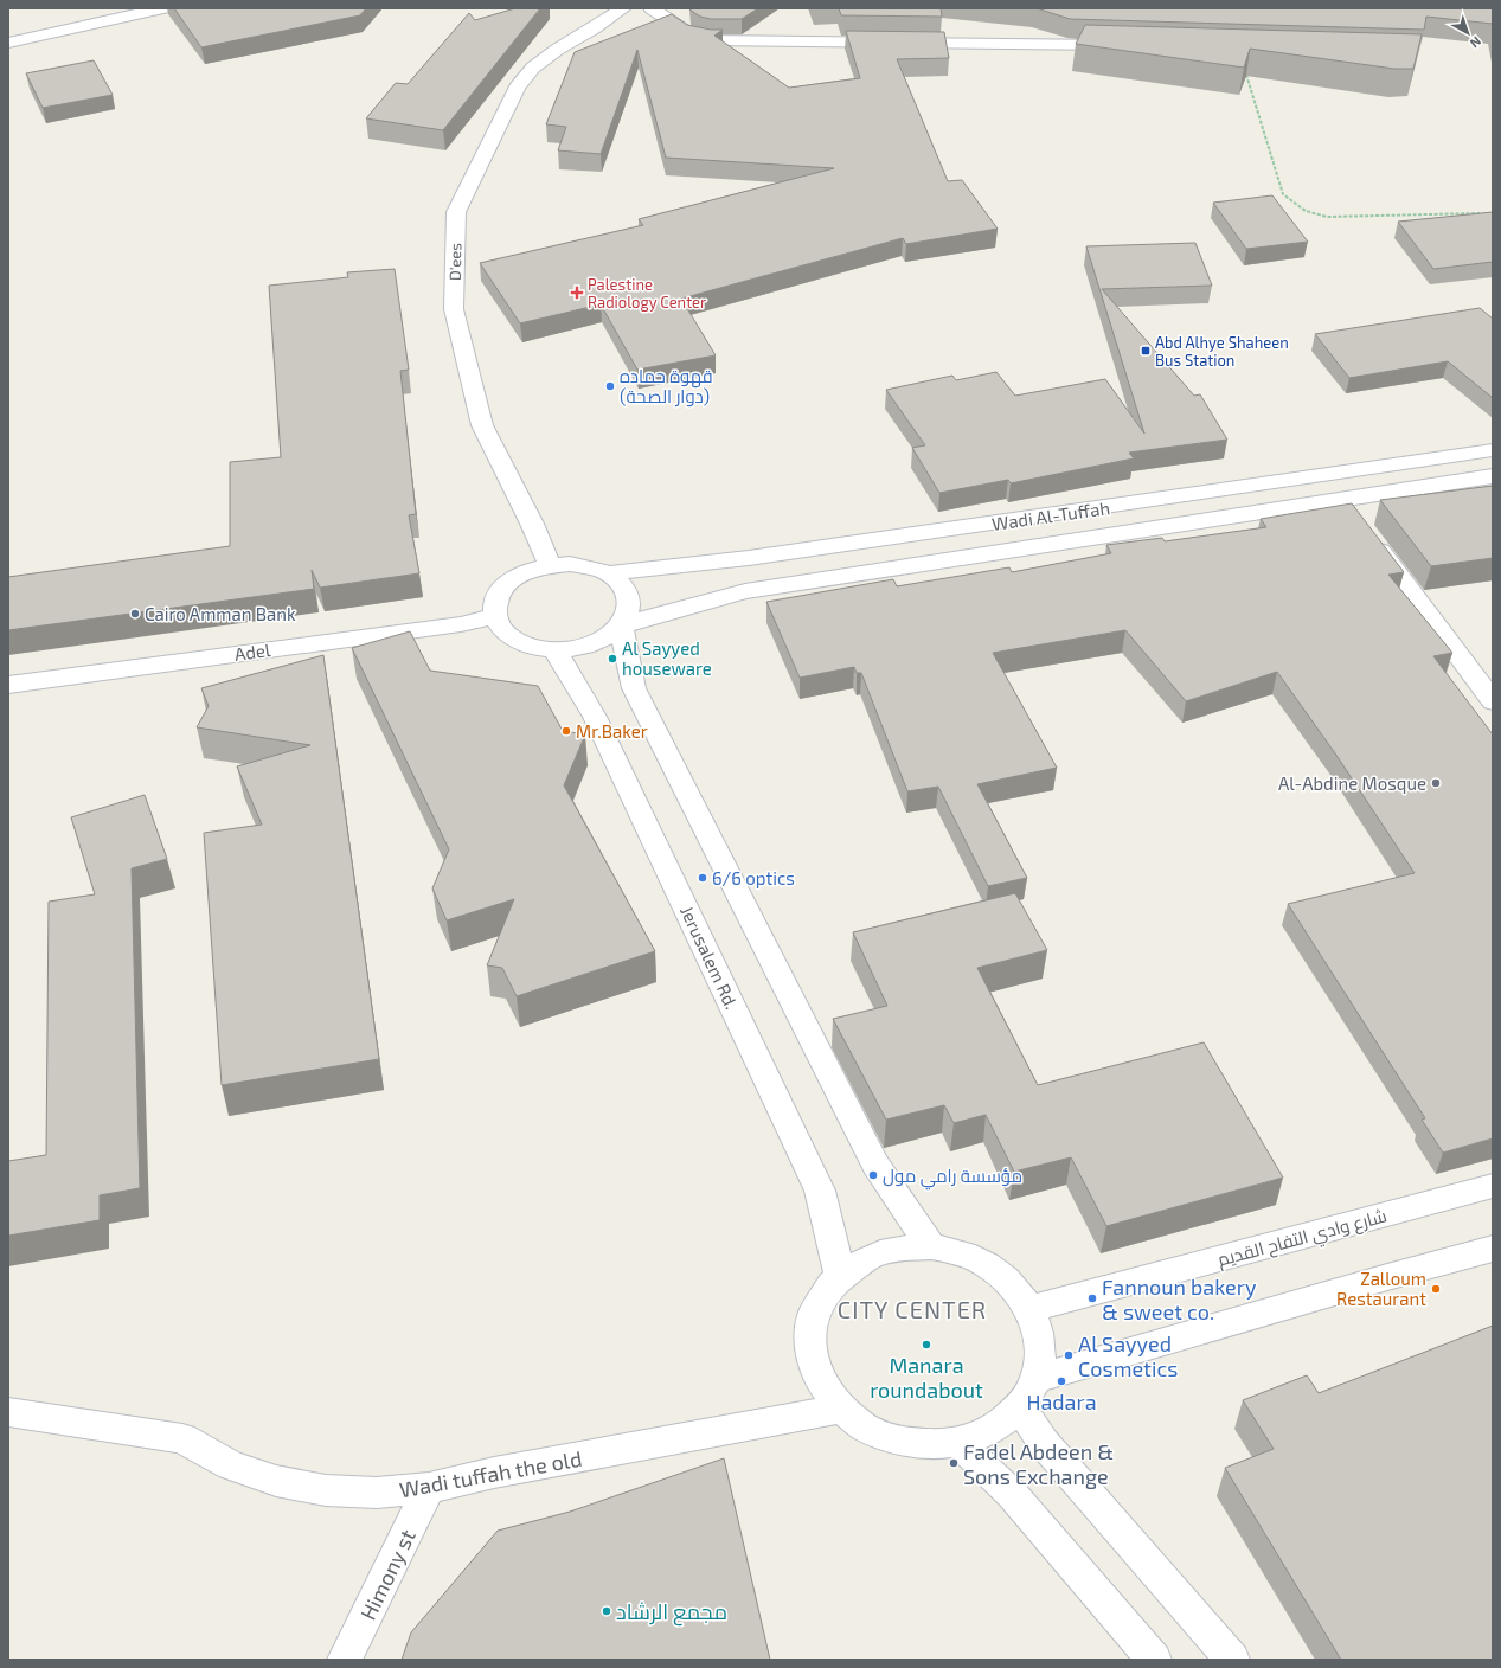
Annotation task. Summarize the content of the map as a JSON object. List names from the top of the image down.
{
  "streets": {
    "street": [
      "D'ees",
      "Wadi Al-Tuffah",
      "Adel",
      "Jerusalem Rd.",
      "شارع وادي التفاح القديم",
      "Wadi tuffah the old",
      "Himony st"
    ]
  },
  "crossings": [
    ["D'ees", "Wadi Al-Tuffah"],
    ["D'ees", "Adel"],
    ["D'ees", "Jerusalem Rd."],
    ["Wadi Al-Tuffah", "Adel"],
    ["Wadi Al-Tuffah", "Jerusalem Rd."],
    ["Adel", "Jerusalem Rd."],
    ["Wadi tuffah the old", "Himony st"]
  ],
  "districts": ["CITY CENTER"],
  "places": {
    "health": ["Palestine Radiology Center"],
    "transit": ["Abd Alhye Shaheen Bus Station"],
    "other": [
      "قهوة حماده (دوار الصحة)",
      "Cairo Amman Bank",
      "Al Sayyed houseware",
      "Mr.Baker",
      "Al-Abdine Mosque",
      "6/6 optics",
      "مؤسسة رامي مول",
      "Zalloum Restaurant",
      "Fannoun bakery & sweet co.",
      "Manara roundabout",
      "Al Sayyed Cosmetics",
      "Hadara",
      "Fadel Abdeen & Sons Exchange",
      "مجمع الرشاد"
    ]
  },
  "north": "bottom right"
}
